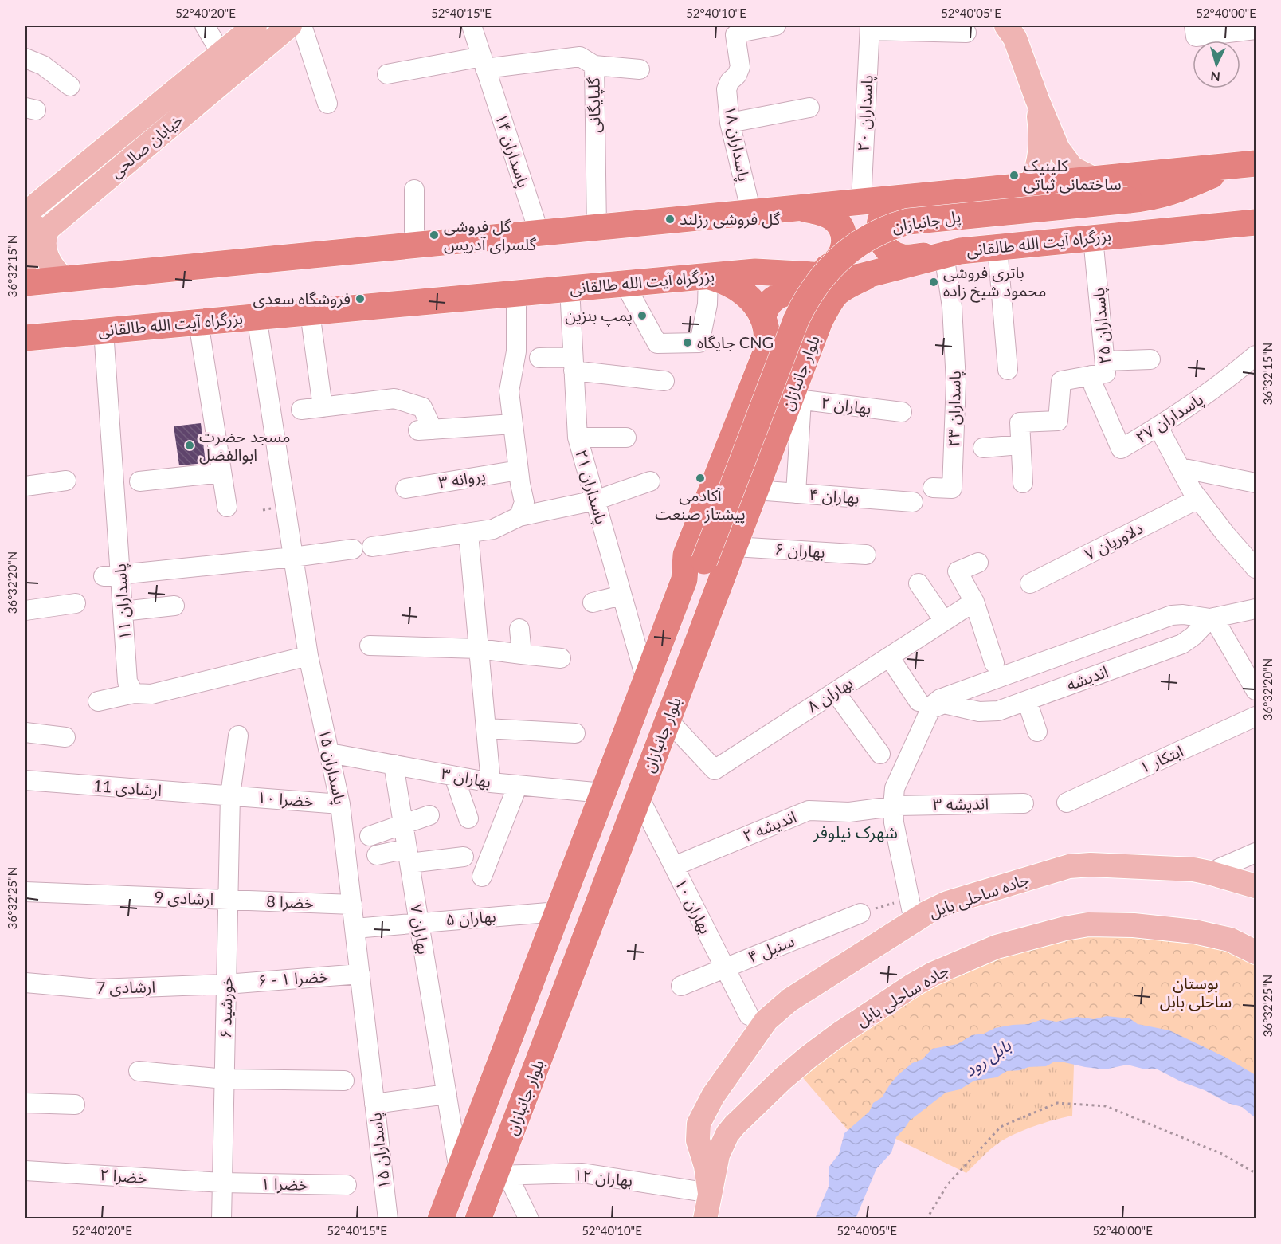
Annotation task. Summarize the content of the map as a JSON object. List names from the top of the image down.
{
  "streets": {
    "highway": ["پل جانبازان", "بزرگراه آیت الله طالقانی", "بلوار جانبازان"],
    "main road": ["خیابان صالحی", "جاده ساحلی بایل", "جاده ساحلی بابل"],
    "street": [
      "گلپایگانی",
      "پاسداران ۲۰",
      "پاسداران ۱۸",
      "پاسداران ۱۴",
      "پاسداران ۲۵",
      "بهاران ۲",
      "پاسداران ۲۳",
      "پاسداران ۲۷",
      "پروانه ۳",
      "پاسداران ۲۱",
      "بهاران ۴",
      "دلاوریان ۷",
      "بهاران ۶",
      "پاسداران ١١",
      "اندیشه",
      "بهاران ۸",
      "ابتکار ۱",
      "پاسداران ۱۵",
      "بهاران ۳",
      "ارشادی 11",
      "خضرا ۱۰",
      "اندیشه ۳",
      "اندیشه ۲",
      "ارشادی 9",
      "خضرا 8",
      "بهاران ۱۰",
      "بهاران ۵",
      "بهاران ۷",
      "سنبل ۴",
      "خضرا ۱ - ۶",
      "ارشادی 7",
      "خورشید ۶",
      "خضرا ۲",
      "بهاران ۱۲",
      "خضرا ۱"
    ]
  },
  "crossings": [
    ["گلپایگانی", "پاسداران ۱۴"],
    ["بزرگراه آیت الله طالقانی", "پاسداران ۲۵"],
    ["بزرگراه آیت الله طالقانی", "بلوار جانبازان"],
    ["بزرگراه آیت الله طالقانی", "پاسداران ۲۳"],
    ["بزرگراه آیت الله طالقانی", "پاسداران ۲۱"],
    ["بزرگراه آیت الله طالقانی", "پاسداران ١١"],
    ["بزرگراه آیت الله طالقانی", "پاسداران ۱۵"],
    ["پاسداران ۲۵", "پاسداران ۲۷"],
    ["بلوار جانبازان", "بهاران ۲"],
    ["بلوار جانبازان", "بهاران ۴"],
    ["بلوار جانبازان", "بهاران ۶"],
    ["بلوار جانبازان", "بهاران ۸"],
    ["بلوار جانبازان", "بهاران ۱۰"],
    ["بلوار جانبازان", "بهاران ۱۲"],
    ["پاسداران ۱۵", "بهاران ۳"],
    ["پاسداران ۱۵", "خضرا ۱۰"],
    ["پاسداران ۱۵", "خضرا 8"],
    ["پاسداران ۱۵", "بهاران ۵"],
    ["پاسداران ۱۵", "خضرا ۱ - ۶"],
    ["بهاران ۳", "بهاران ۷"],
    ["ارشادی 11", "خضرا ۱۰"],
    ["ارشادی 11", "خورشید ۶"],
    ["خضرا ۱۰", "خورشید ۶"],
    ["اندیشه ۳", "اندیشه ۲"],
    ["اندیشه ۲", "بهاران ۱۰"],
    ["جاده ساحلی بایل", "جاده ساحلی بابل"],
    ["ارشادی 9", "خضرا 8"],
    ["ارشادی 9", "خورشید ۶"],
    ["خضرا 8", "خورشید ۶"],
    ["بهاران ۱۰", "سنبل ۴"],
    ["بهاران ۵", "بهاران ۷"],
    ["خضرا ۱ - ۶", "ارشادی 7"],
    ["خضرا ۱ - ۶", "خورشید ۶"],
    ["ارشادی 7", "خورشید ۶"],
    ["جاده ساحلی بابل", "بهاران ۱۲"],
    ["خورشید ۶", "خضرا ۲"],
    ["خورشید ۶", "خضرا ۱"],
    ["خضرا ۲", "خضرا ۱"]
  ],
  "districts": ["شهرک نیلوفر"],
  "water": ["بابل رود"],
  "parks": ["بوستان ساحلی بابل"],
  "places": [
    "کلینیک ساختمانی ثباتی",
    "گل فروشی رزلند",
    "گل فروشی گلسرای آدریس",
    "باتری فروشی محمود شیخ زاده",
    "فروشگاه سعدی",
    "پمپ بنزین",
    "جایگاه CNG",
    "مسجد حضرت ابوالفضل",
    "آکادمی پیشتاز صنعت"
  ],
  "north": "bottom",
  "coordinates": [
    "52°40'20\"E",
    "52°40'15\"E",
    "52°40'10\"E",
    "52°40'05\"E",
    "52°40'00\"E",
    "36°32'15\"N",
    "36°32'20\"N",
    "36°32'25\"N"
  ]
}
